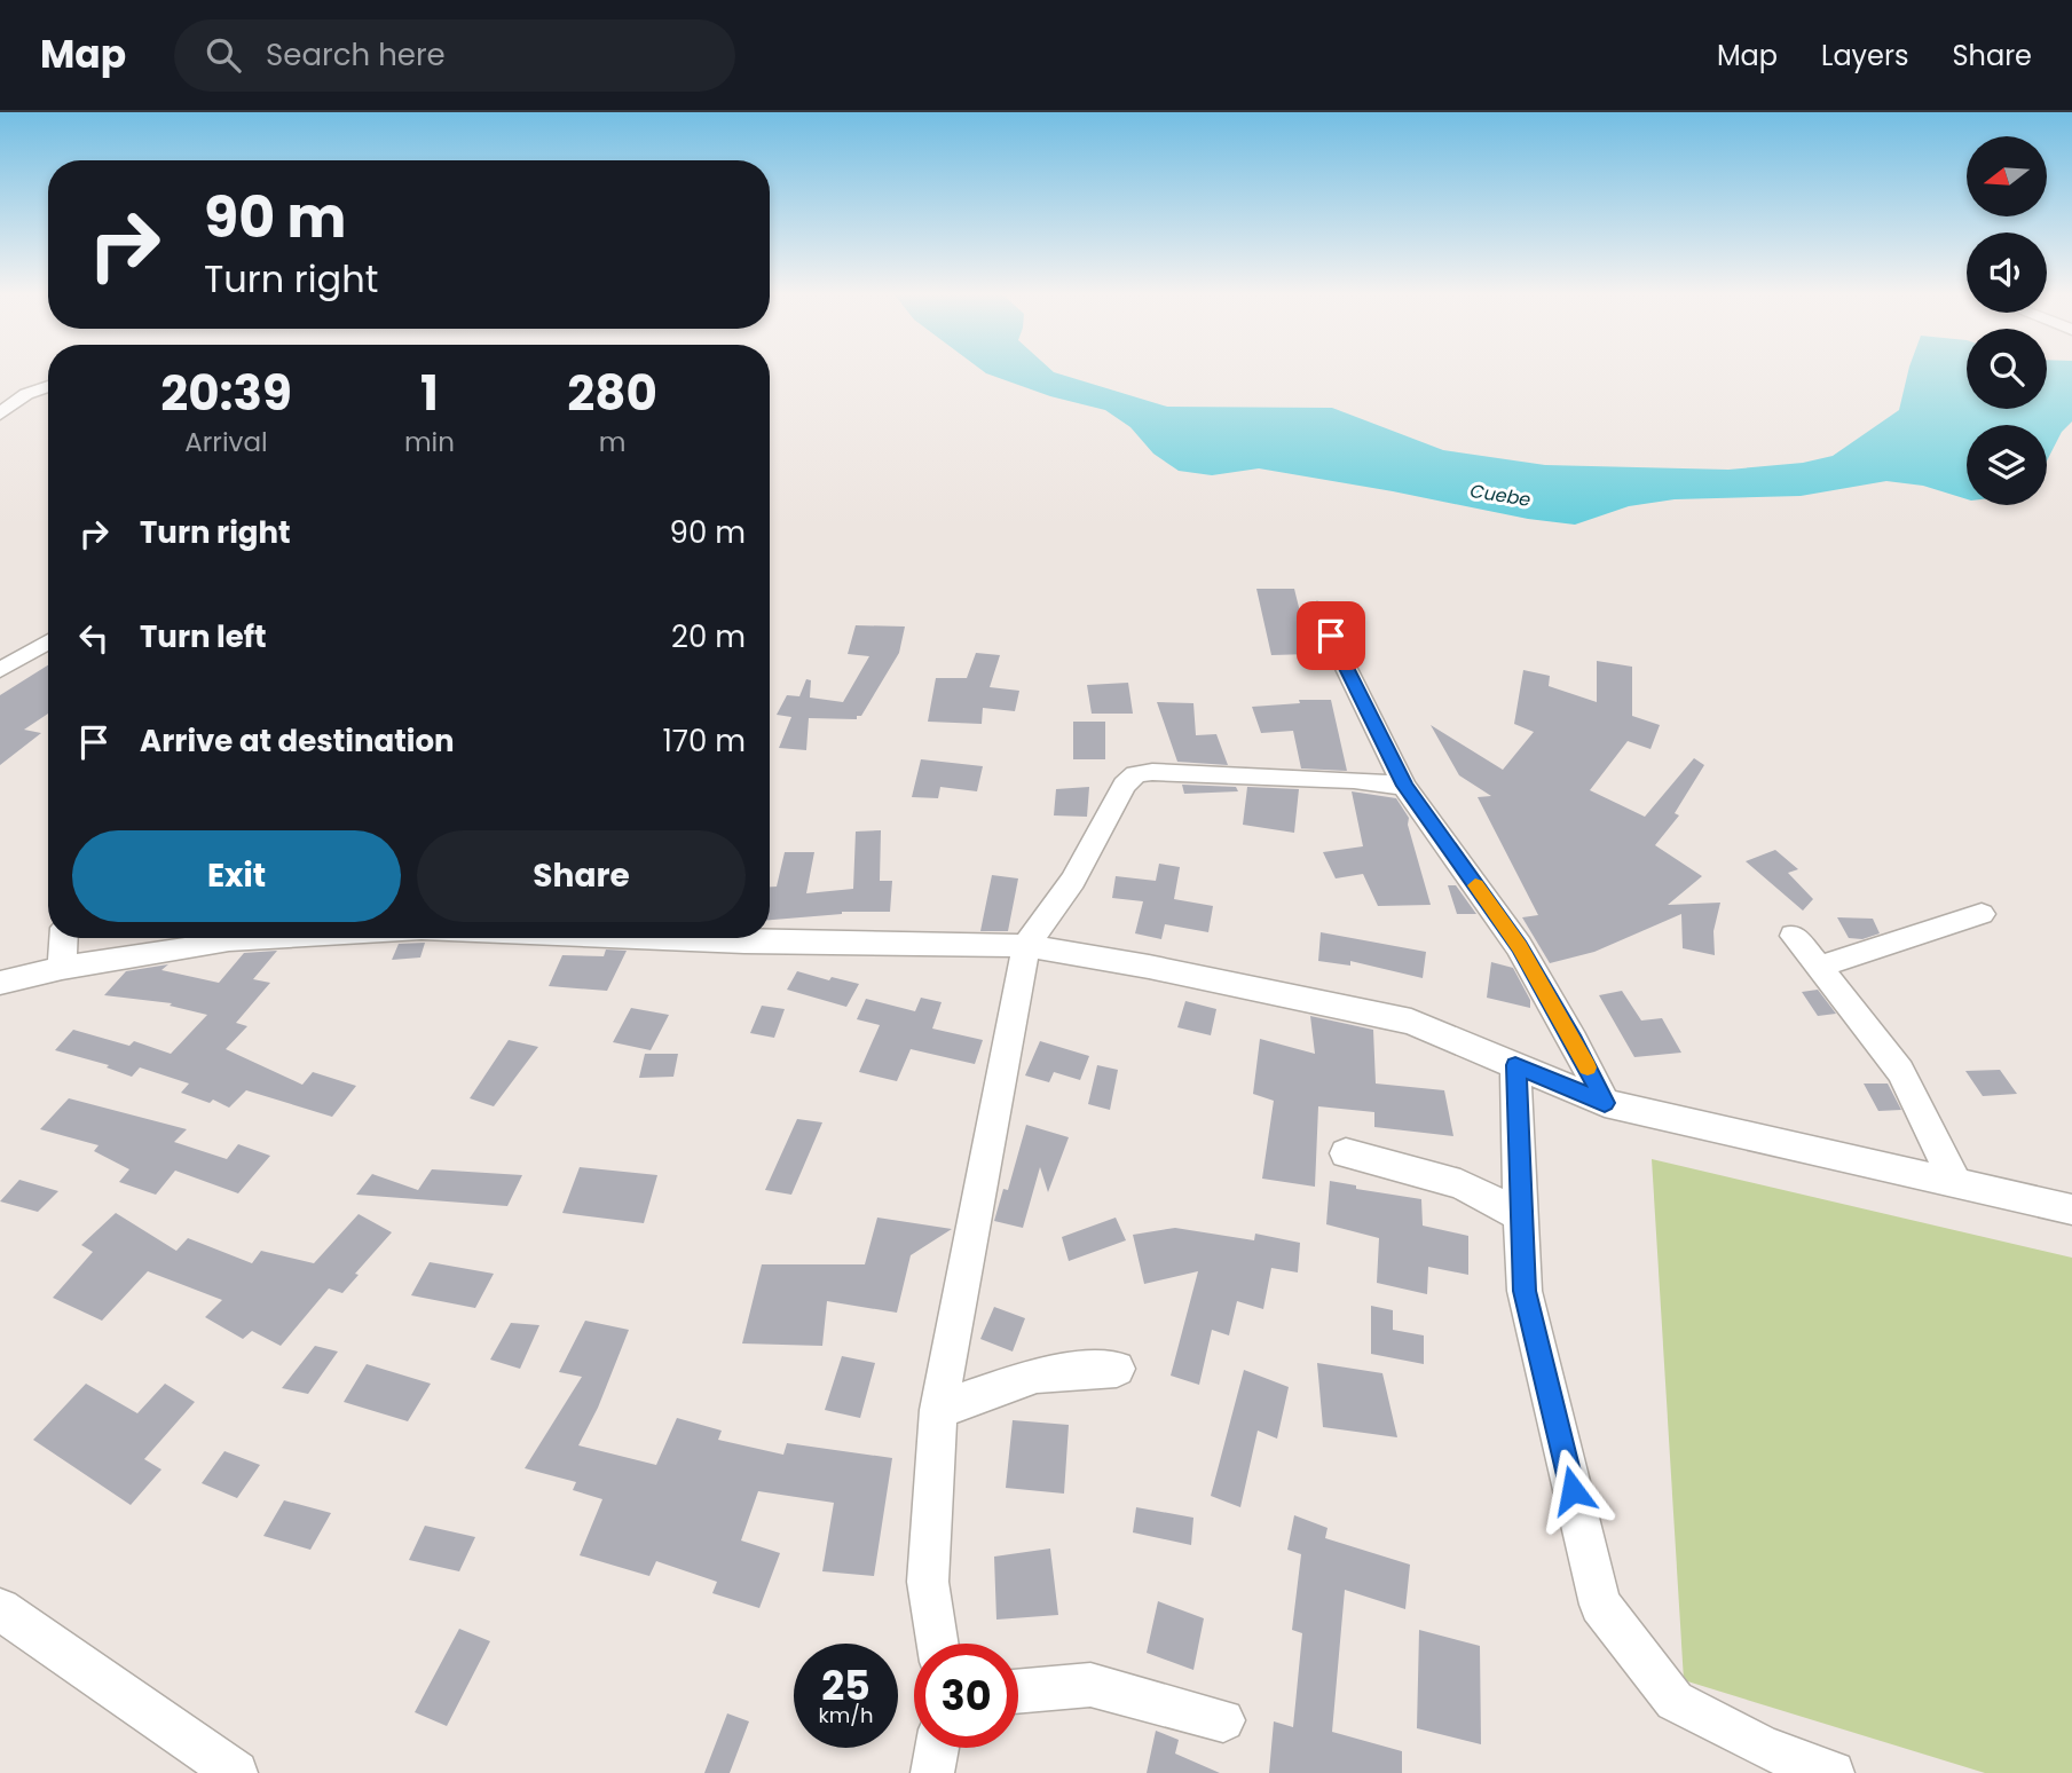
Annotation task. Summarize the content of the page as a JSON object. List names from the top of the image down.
{
  "water": ["Cuebe"],
  "north": "left",
  "page": {
    "header": "Map",
    "search": "Search here",
    "nav": ["Map", "Layers", "Share"],
    "turn": ["90 m", "Turn right"],
    "eta": [
      "20:39",
      "Arrival",
      "1",
      "min",
      "280",
      "m"
    ],
    "list": [
      {
        "name": "Turn right",
        "value": "90 m"
      },
      {
        "name": "Turn left",
        "value": "20 m"
      },
      {
        "name": "Arrive at destination",
        "value": "170 m"
      }
    ],
    "buttons": ["Exit", "Share"],
    "speed": "25 km/h",
    "limit": "30"
  }
}
